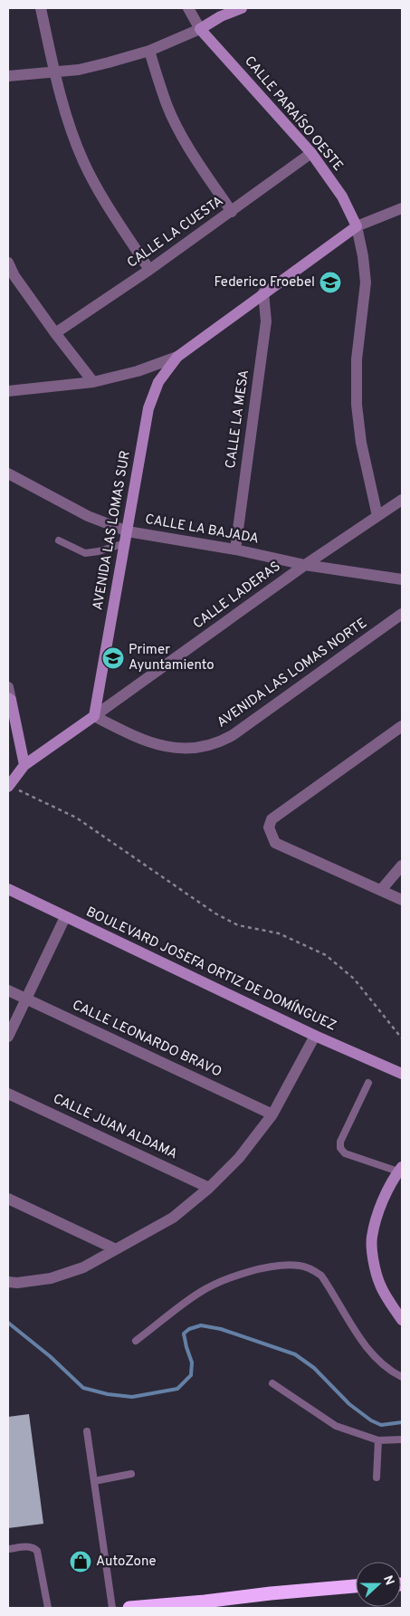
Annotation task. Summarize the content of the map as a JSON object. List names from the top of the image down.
{
  "streets": {
    "street": [
      "CALLE PARAÍSO OESTE",
      "CALLE LA CUESTA",
      "CALLE LA MESA",
      "CALLE LA BAJADA",
      "AVENIDA LAS LOMAS SUR",
      "CALLE LADERAS",
      "AVENIDA LAS LOMAS NORTE",
      "BOULEVARD JOSEFA ORTIZ DE DOMÍNGUEZ",
      "CALLE LEONARDO BRAVO",
      "CALLE JUAN ALDAMA"
    ]
  },
  "crossings": [
    ["CALLE PARAÍSO OESTE", "CALLE LA CUESTA"],
    ["CALLE PARAÍSO OESTE", "AVENIDA LAS LOMAS SUR"],
    ["CALLE PARAÍSO OESTE", "CALLE LADERAS"],
    ["CALLE LA MESA", "CALLE LA BAJADA"],
    ["CALLE LA MESA", "AVENIDA LAS LOMAS SUR"],
    ["CALLE LA BAJADA", "AVENIDA LAS LOMAS SUR"],
    ["CALLE LA BAJADA", "CALLE LADERAS"],
    ["AVENIDA LAS LOMAS SUR", "CALLE LADERAS"],
    ["AVENIDA LAS LOMAS SUR", "AVENIDA LAS LOMAS NORTE"],
    ["CALLE LADERAS", "AVENIDA LAS LOMAS NORTE"]
  ],
  "places": {
    "school or university": ["Federico Froebel", "Primer Ayuntamiento"],
    "shop": ["AutoZone"]
  },
  "north": "right"
}
